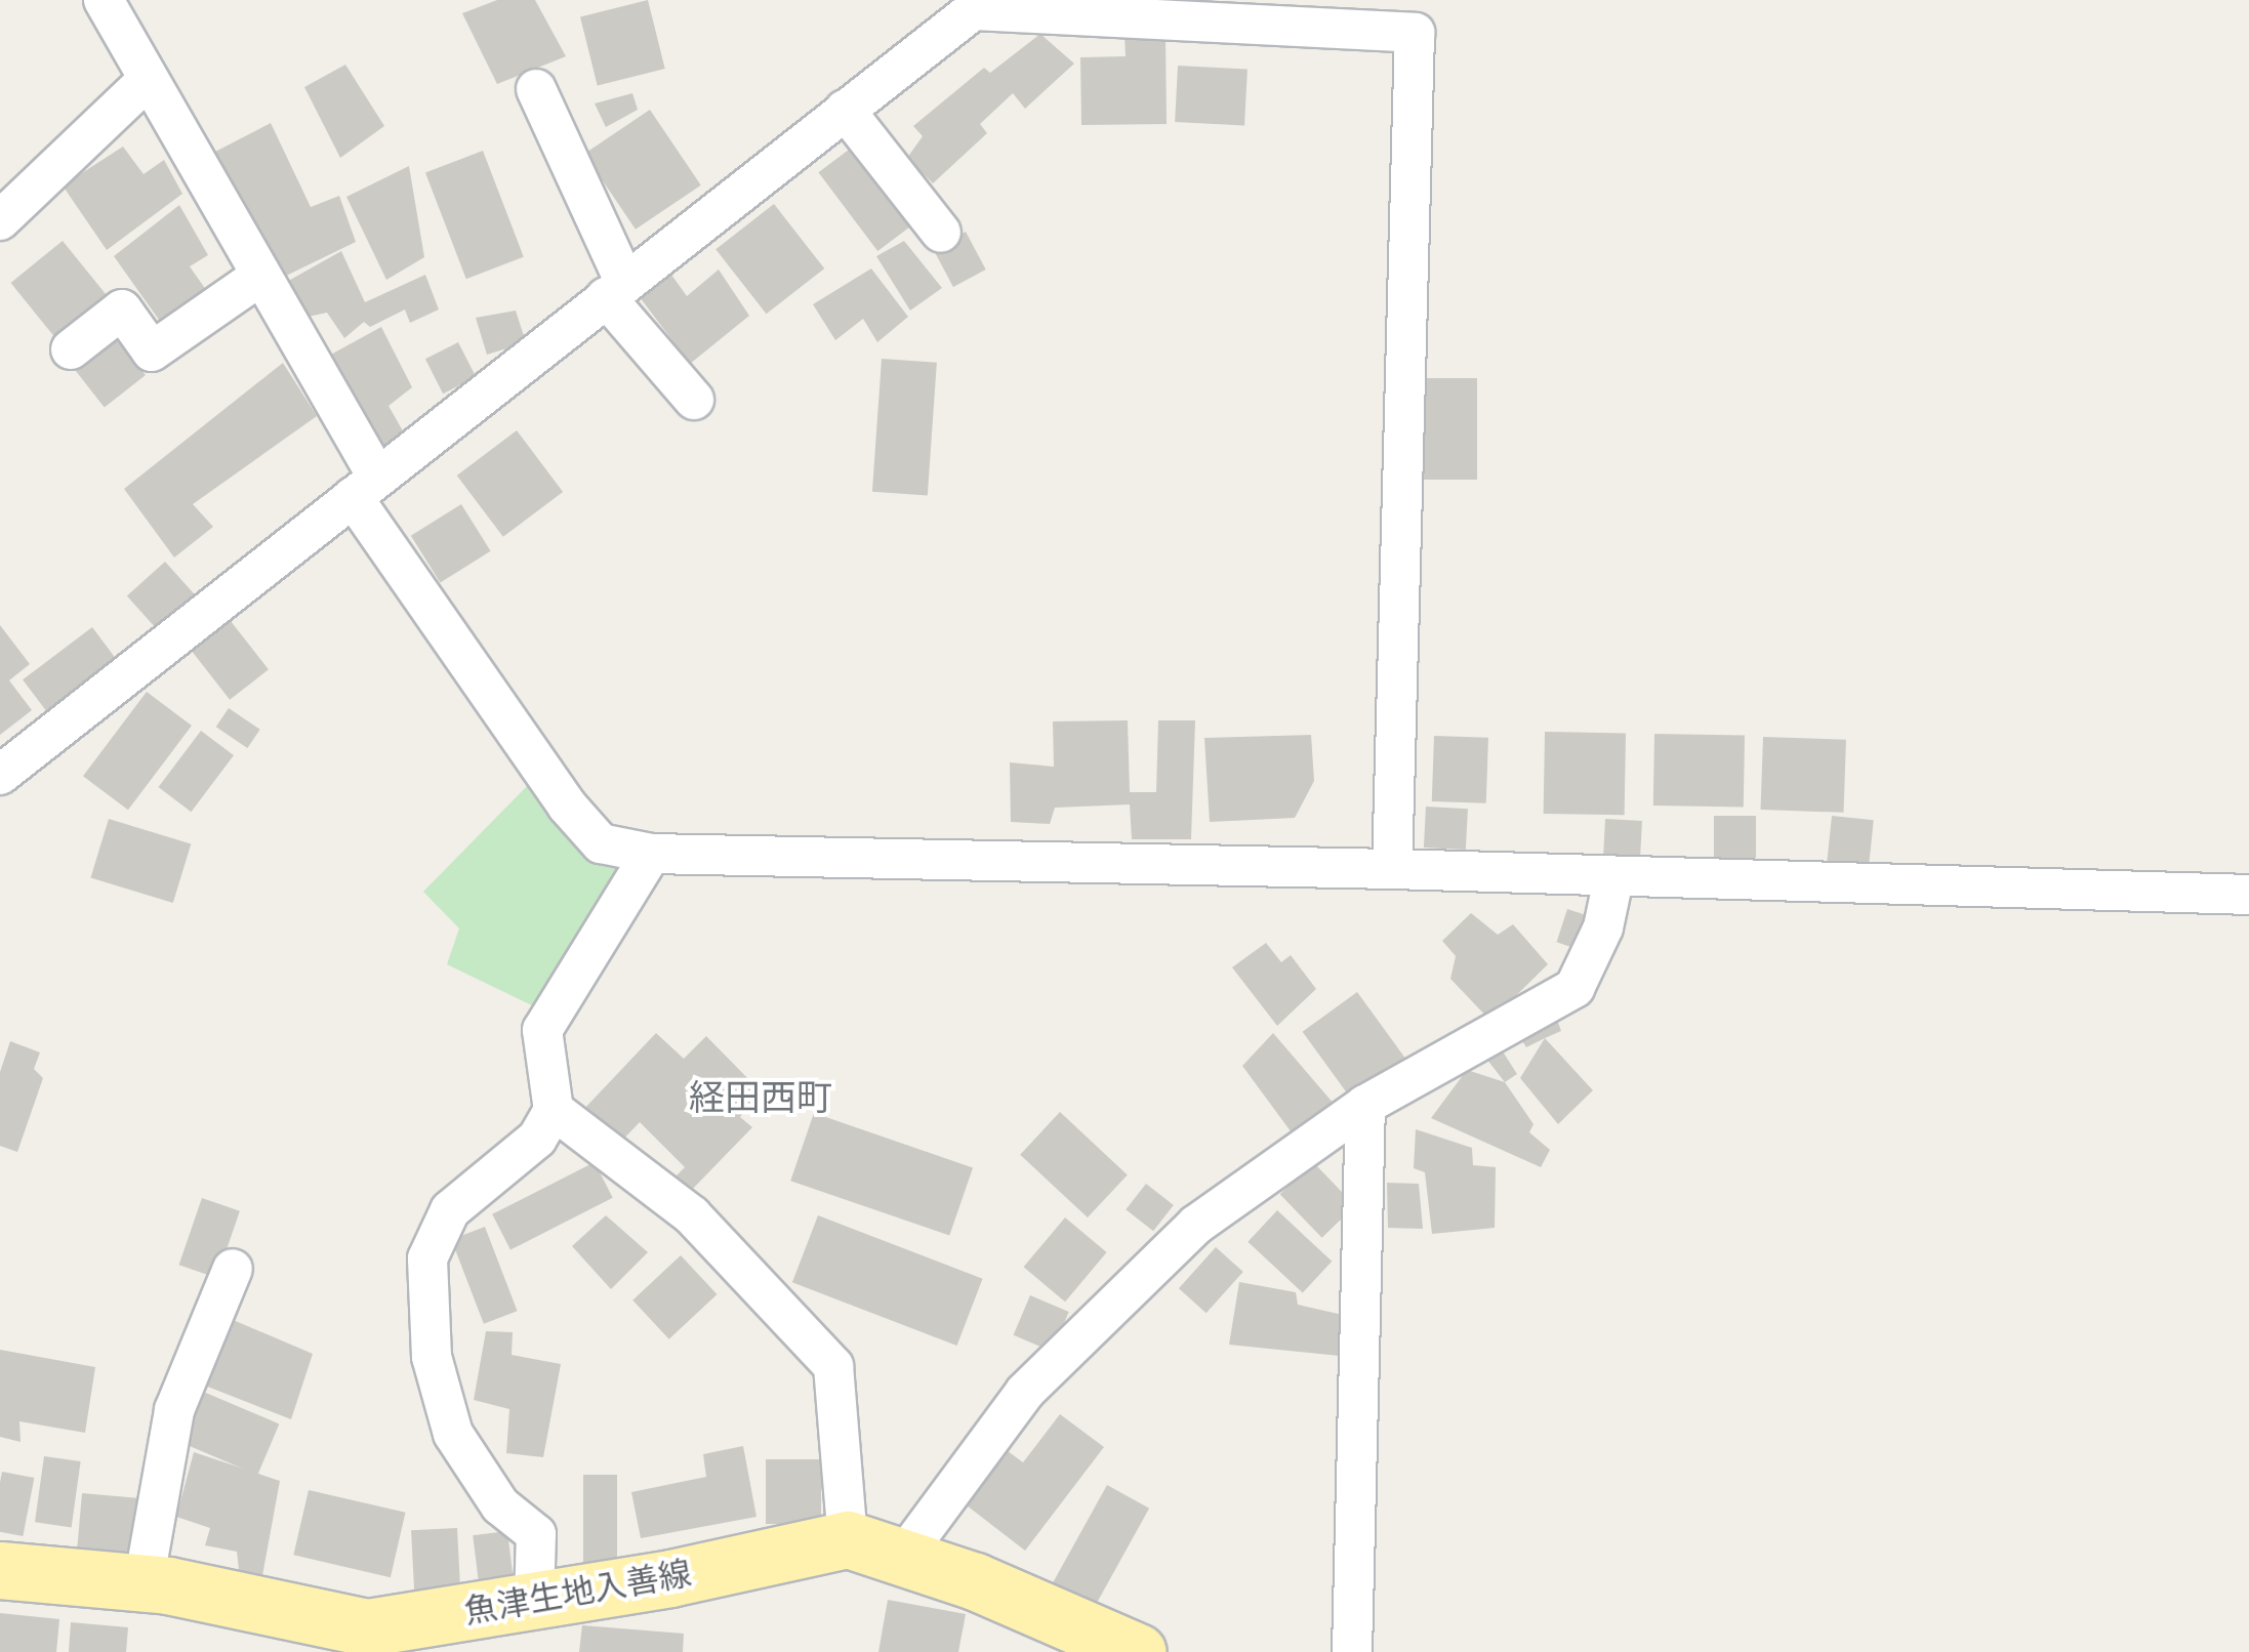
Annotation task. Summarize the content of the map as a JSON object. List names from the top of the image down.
{
  "streets": {
    "main road": ["魚津生地入善線"]
  },
  "districts": ["経田西町"]
}
